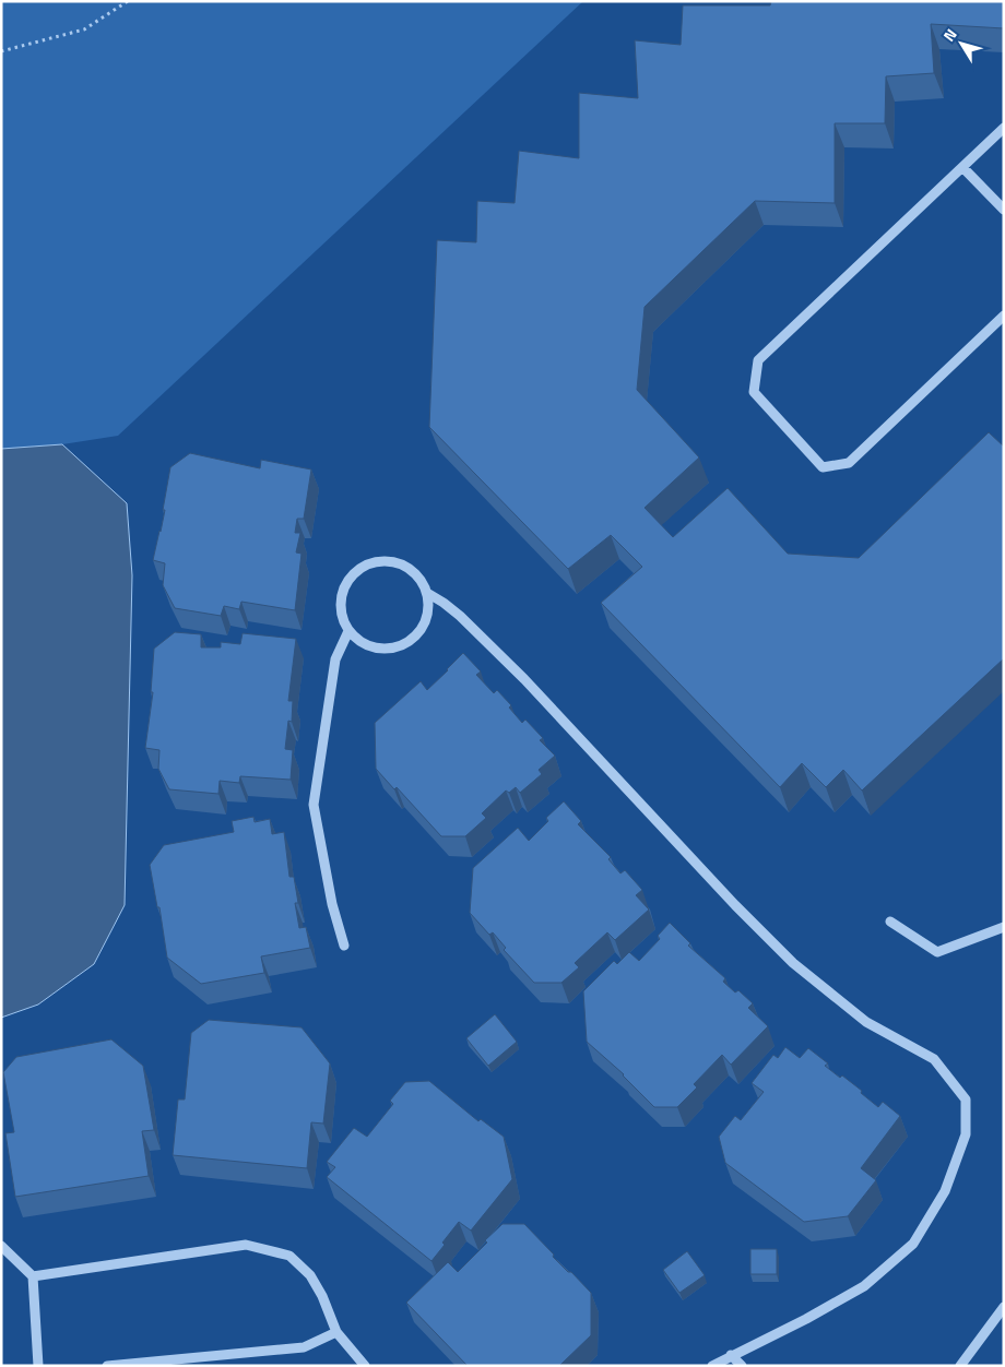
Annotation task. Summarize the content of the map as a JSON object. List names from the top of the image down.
{
  "north": "top left"
}
